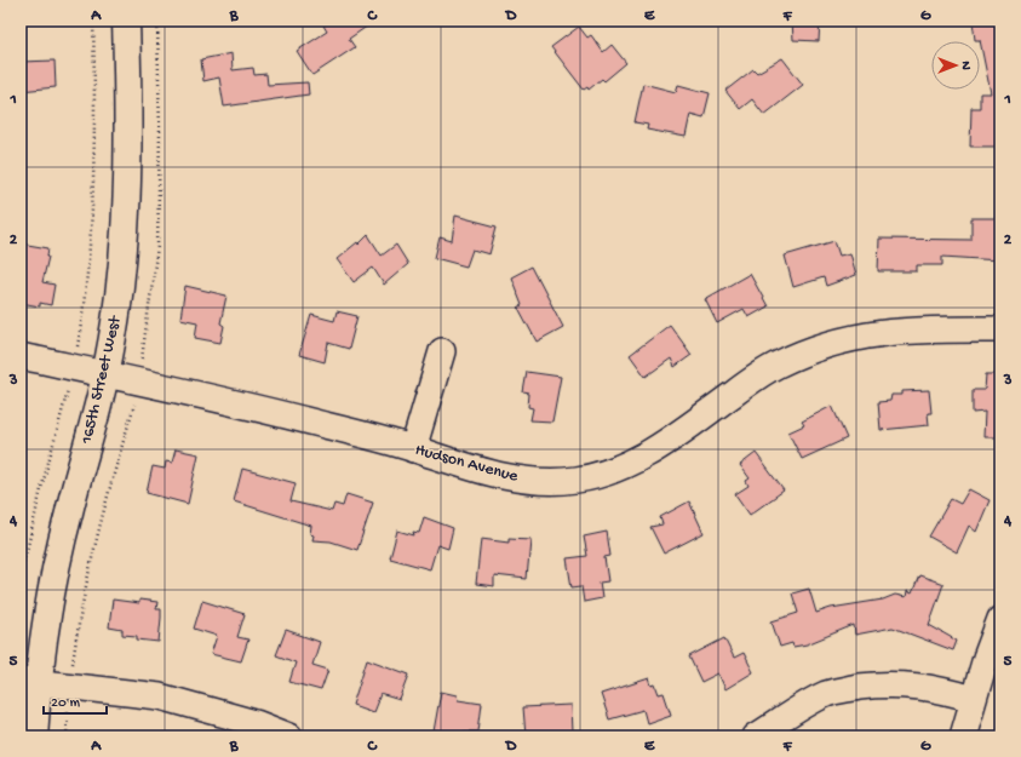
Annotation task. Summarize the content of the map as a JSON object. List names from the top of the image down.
{
  "streets": {
    "street": ["165th Street West", "Hudson Avenue"]
  },
  "crossings": [
    ["165th Street West", "Hudson Avenue"]
  ],
  "scale_bar": "20 m",
  "north": "right",
  "grid": {
    "columns": [
      "A",
      "B",
      "C",
      "D",
      "E",
      "F",
      "G"
    ],
    "rows": [
      "1",
      "2",
      "3",
      "4",
      "5"
    ]
  }
}
